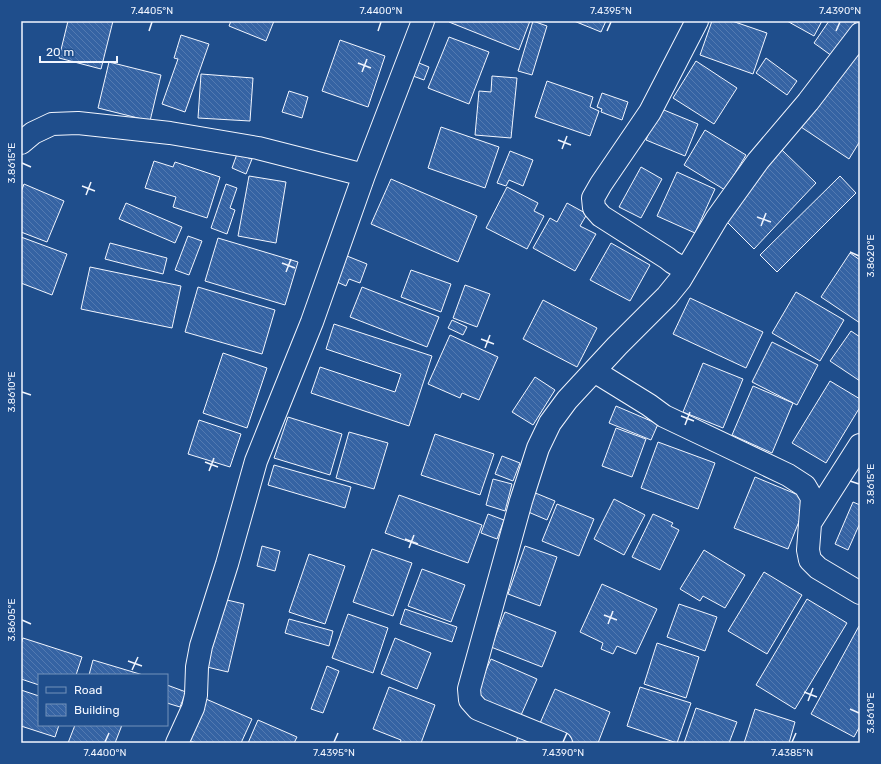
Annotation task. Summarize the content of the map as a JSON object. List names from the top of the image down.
{
  "legend": ["Road", "Building"],
  "scale_bar": "20 m",
  "coordinates": [
    "7.4405°N",
    "7.4400°N",
    "7.4395°N",
    "7.4390°N",
    "3.8615°E",
    "3.8620°E",
    "3.8610°E",
    "3.8605°E",
    "7.4385°N"
  ]
}
